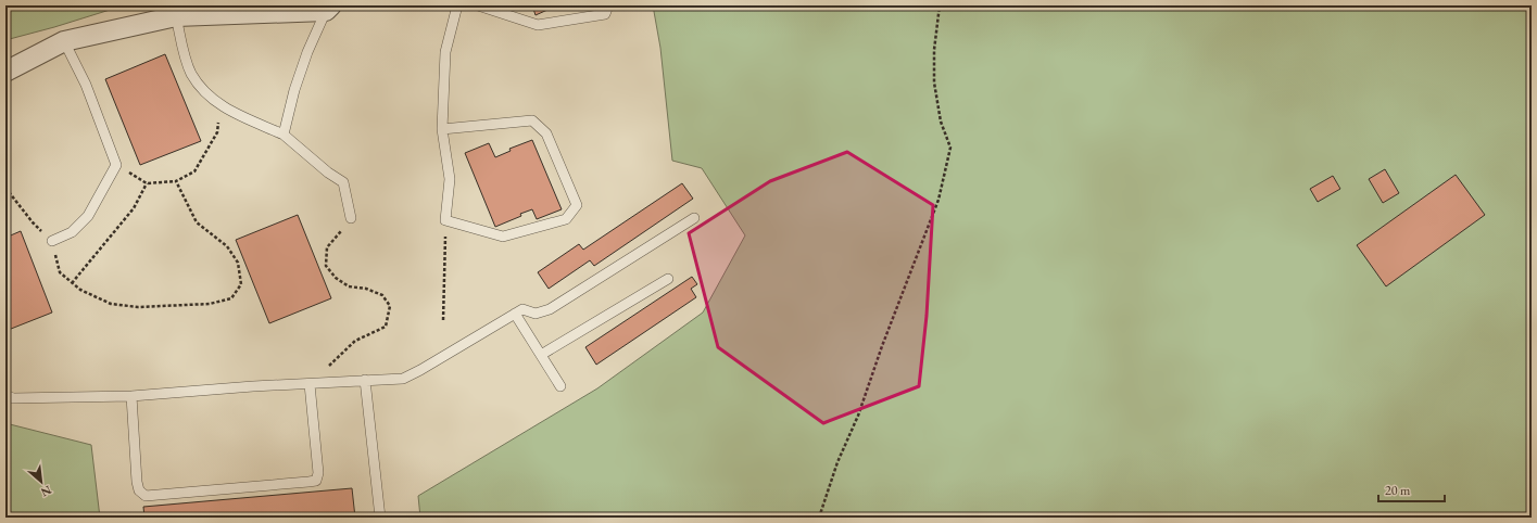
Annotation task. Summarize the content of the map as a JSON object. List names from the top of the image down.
{
  "scale_bar": "20 m",
  "north": "bottom right"
}
